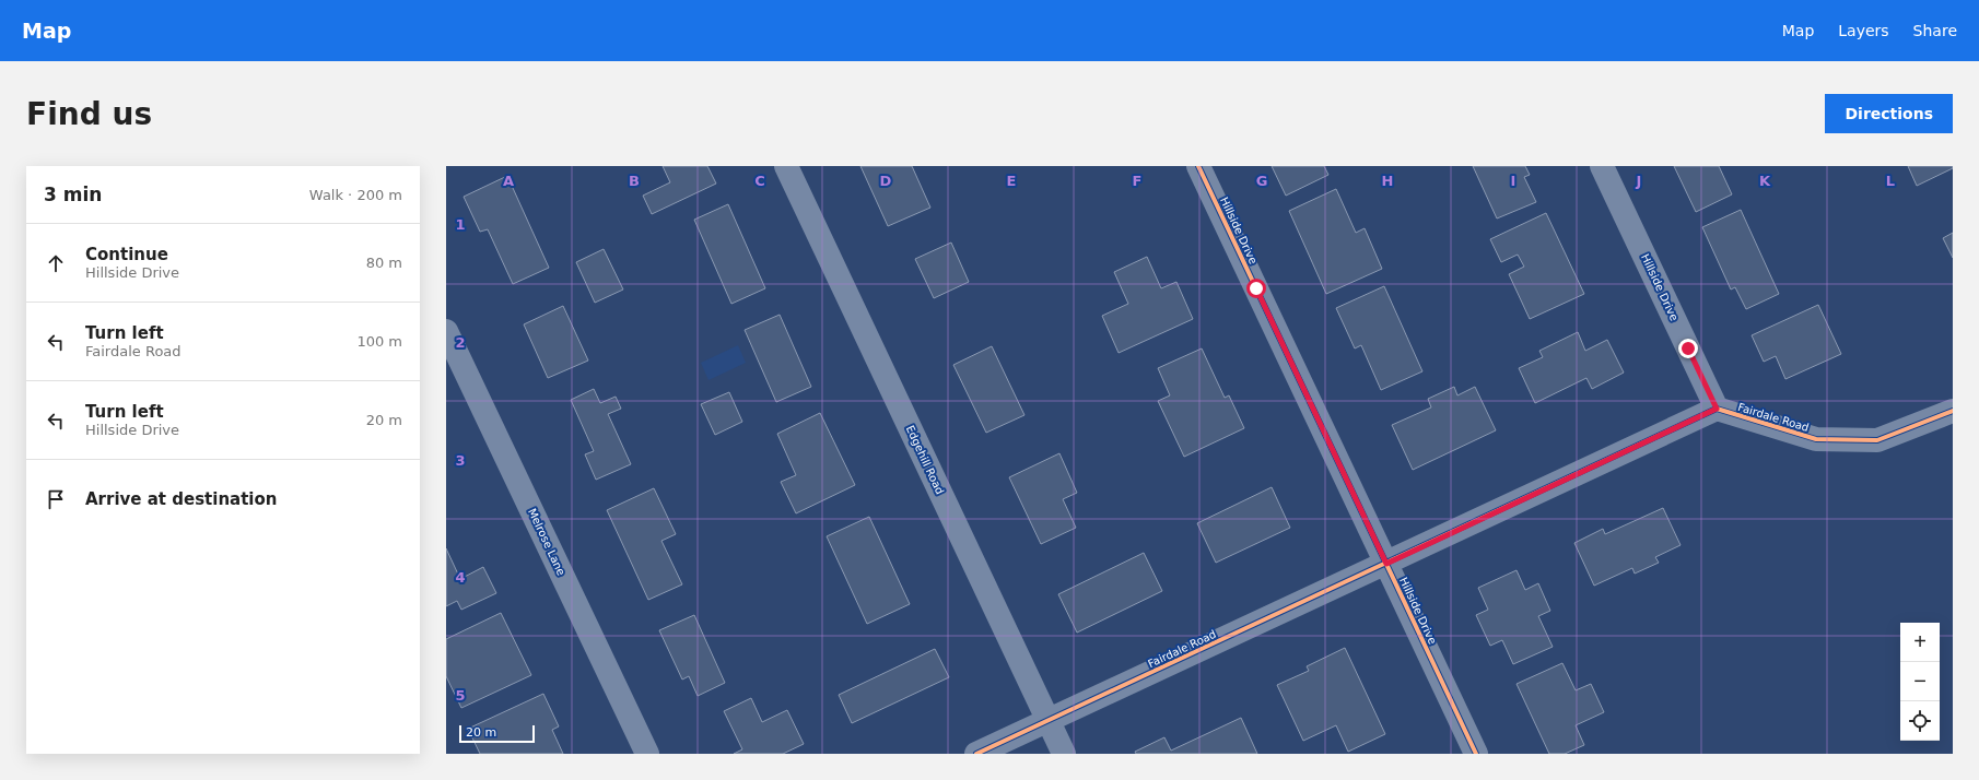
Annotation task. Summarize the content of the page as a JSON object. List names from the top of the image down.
{
  "streets": {
    "street": [
      "Hillside Drive",
      "Fairdale Road",
      "Edgehill Road",
      "Melrose Lane"
    ]
  },
  "crossings": [
    ["Hillside Drive", "Fairdale Road"],
    ["Fairdale Road", "Edgehill Road"]
  ],
  "scale_bar": "20 m",
  "page": {
    "header": "Map",
    "nav": ["Map", "Layers", "Share"],
    "buttons": "Directions",
    "title": "Find us",
    "heading": ["3 min", "Walk · 200 m"],
    "list": [
      ["Continue", "Hillside Drive", "80 m"],
      ["Turn left", "Fairdale Road", "100 m"],
      ["Turn left", "Hillside Drive", "20 m"],
      "Arrive at destination"
    ],
    "map_buttons": ["+", "−"],
    "scale": "20 m"
  },
  "grid": {
    "columns": [
      "A",
      "B",
      "C",
      "D",
      "E",
      "F",
      "G",
      "H",
      "I",
      "J",
      "K",
      "L"
    ],
    "rows": [
      "1",
      "2",
      "3",
      "4",
      "5"
    ]
  }
}
